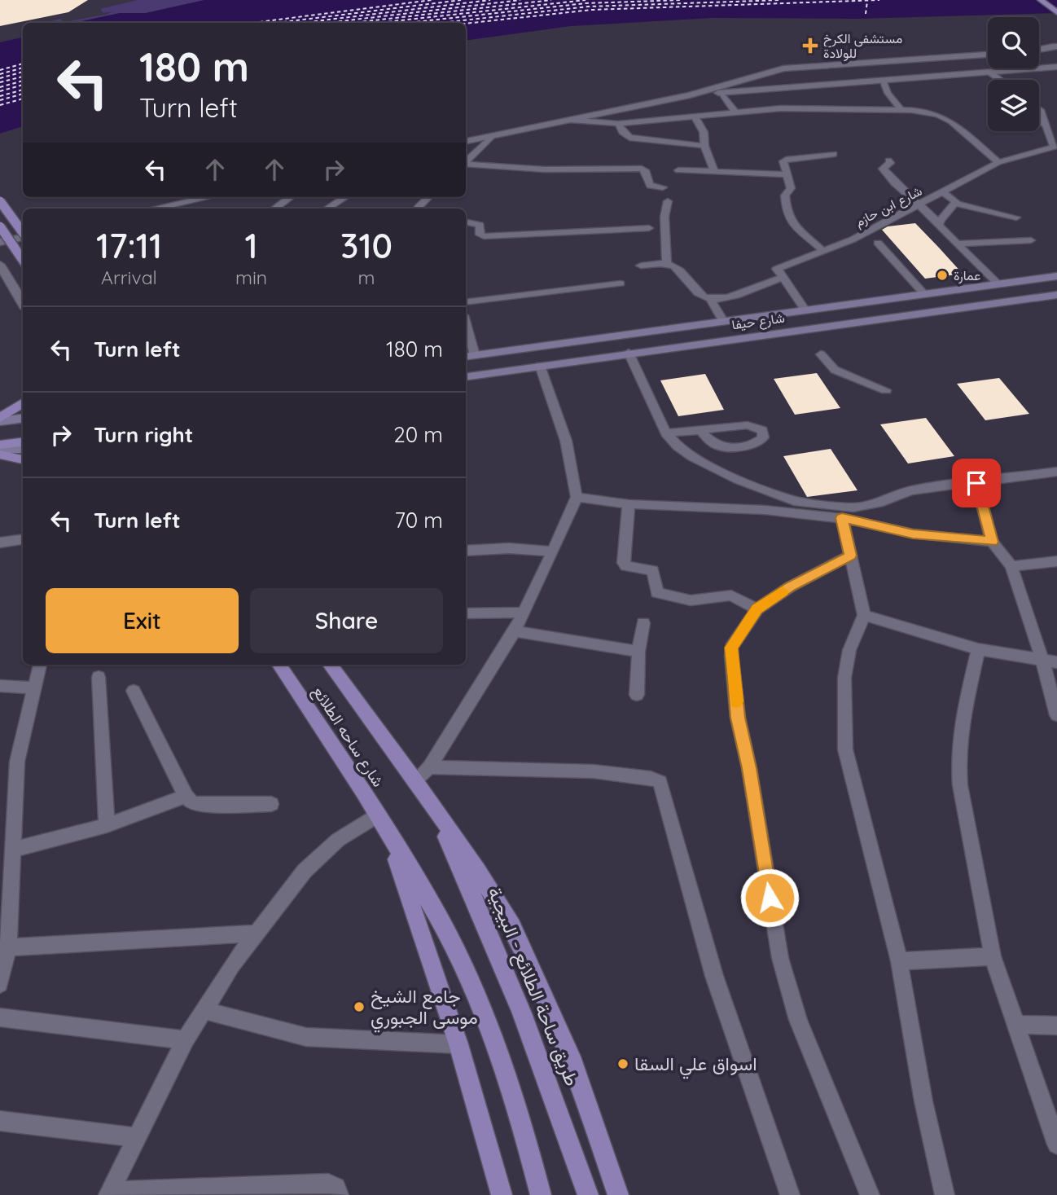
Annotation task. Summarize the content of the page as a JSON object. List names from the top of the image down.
{
  "streets": {
    "main road": ["شارع حيفا", "شارع ساحه الطلائع", "طريق ساحة الطلائع - البيجية"],
    "street": ["شارع ابن حازم"]
  },
  "crossings": [
    ["شارع ساحه الطلائع", "طريق ساحة الطلائع - البيجية"]
  ],
  "places": {
    "health": ["مستشفى الكرخ للولادة"],
    "other": ["عمارة", "جامع الشيخ موسى الجبوري", "اسواق علي السقا"]
  },
  "page": {
    "turn": ["180 m", "Turn left"],
    "eta": [
      "17:11",
      "Arrival",
      "1",
      "min",
      "310",
      "m"
    ],
    "list": [
      {
        "name": "Turn left",
        "value": "180 m"
      },
      {
        "name": "Turn right",
        "value": "20 m"
      },
      {
        "name": "Turn left",
        "value": "70 m"
      }
    ],
    "buttons": ["Exit", "Share"]
  }
}
